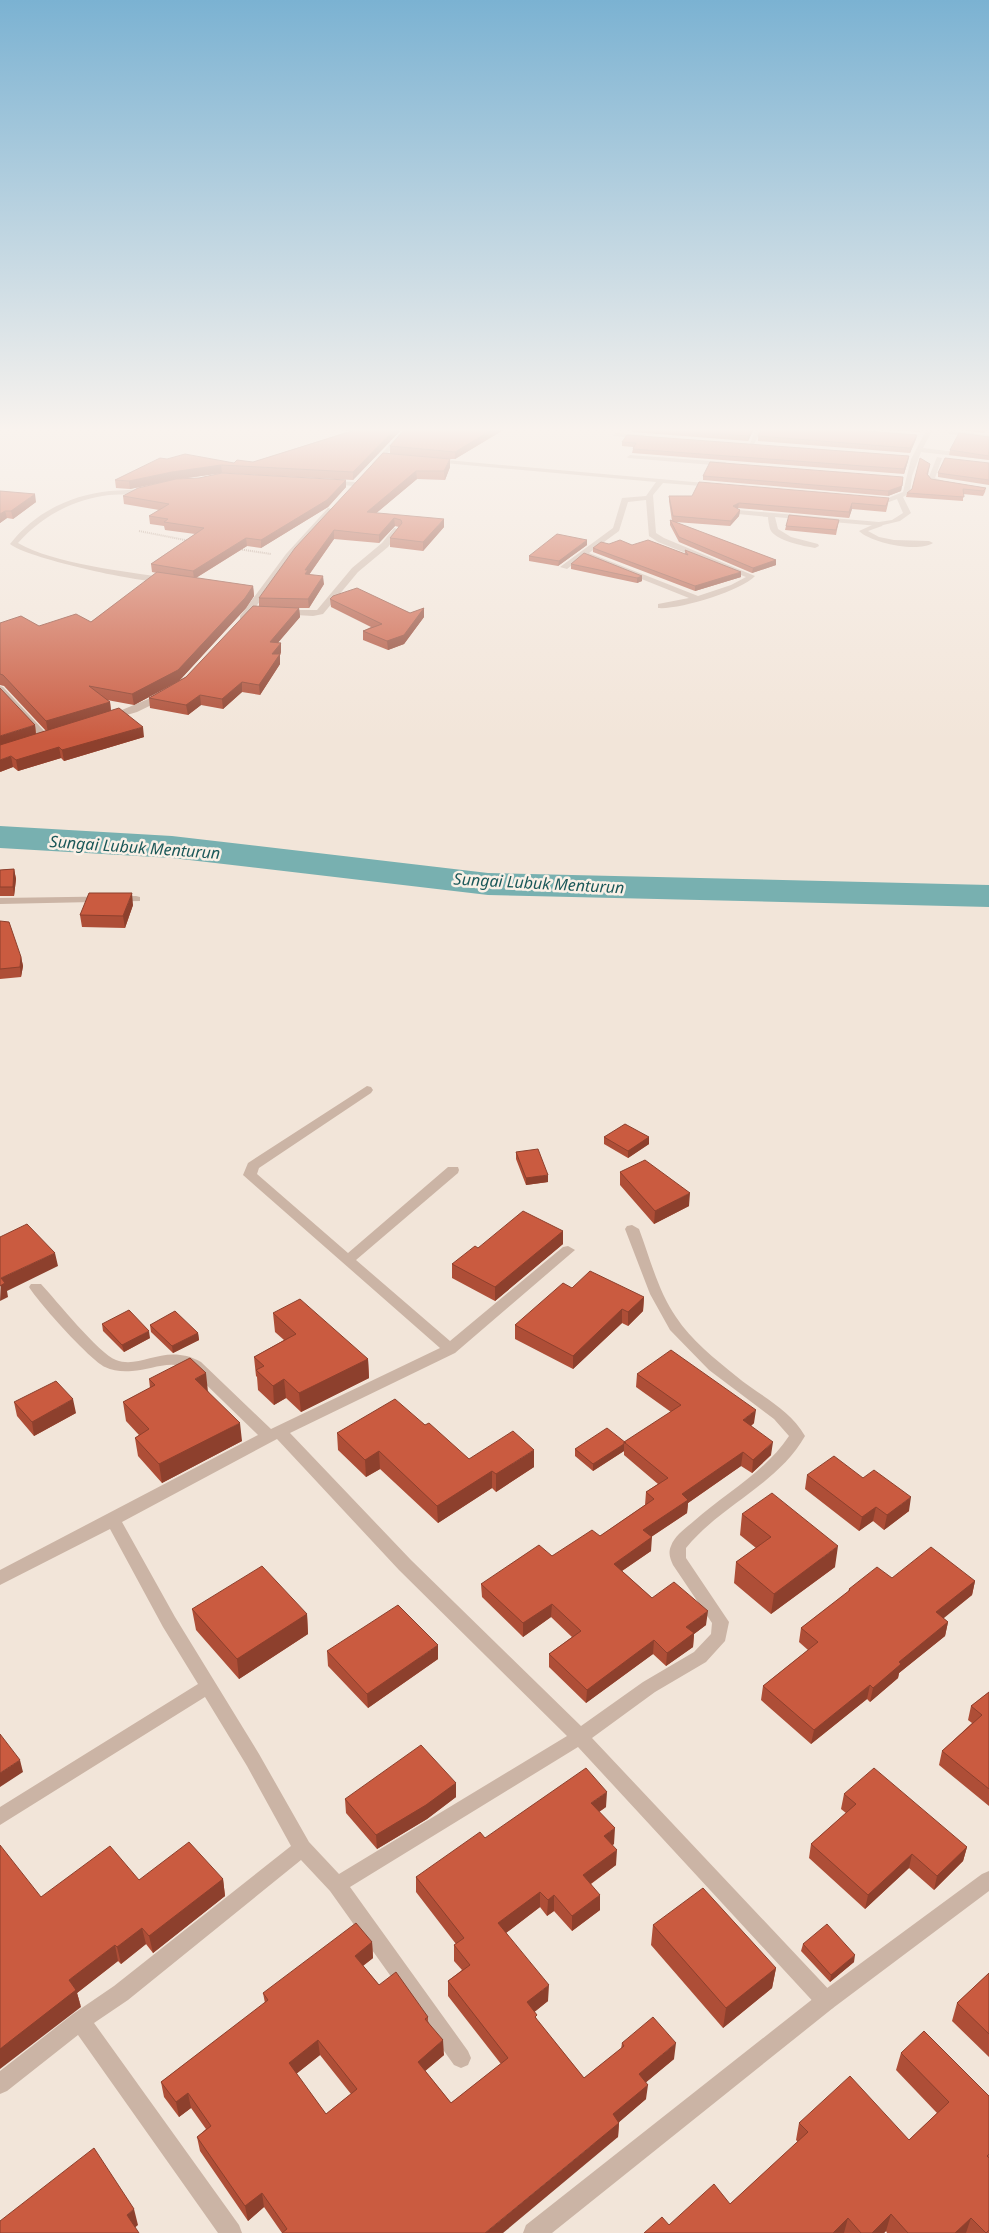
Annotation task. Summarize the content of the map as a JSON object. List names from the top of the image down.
{
  "water": ["Sungai Lubuk Menturun"]
}
